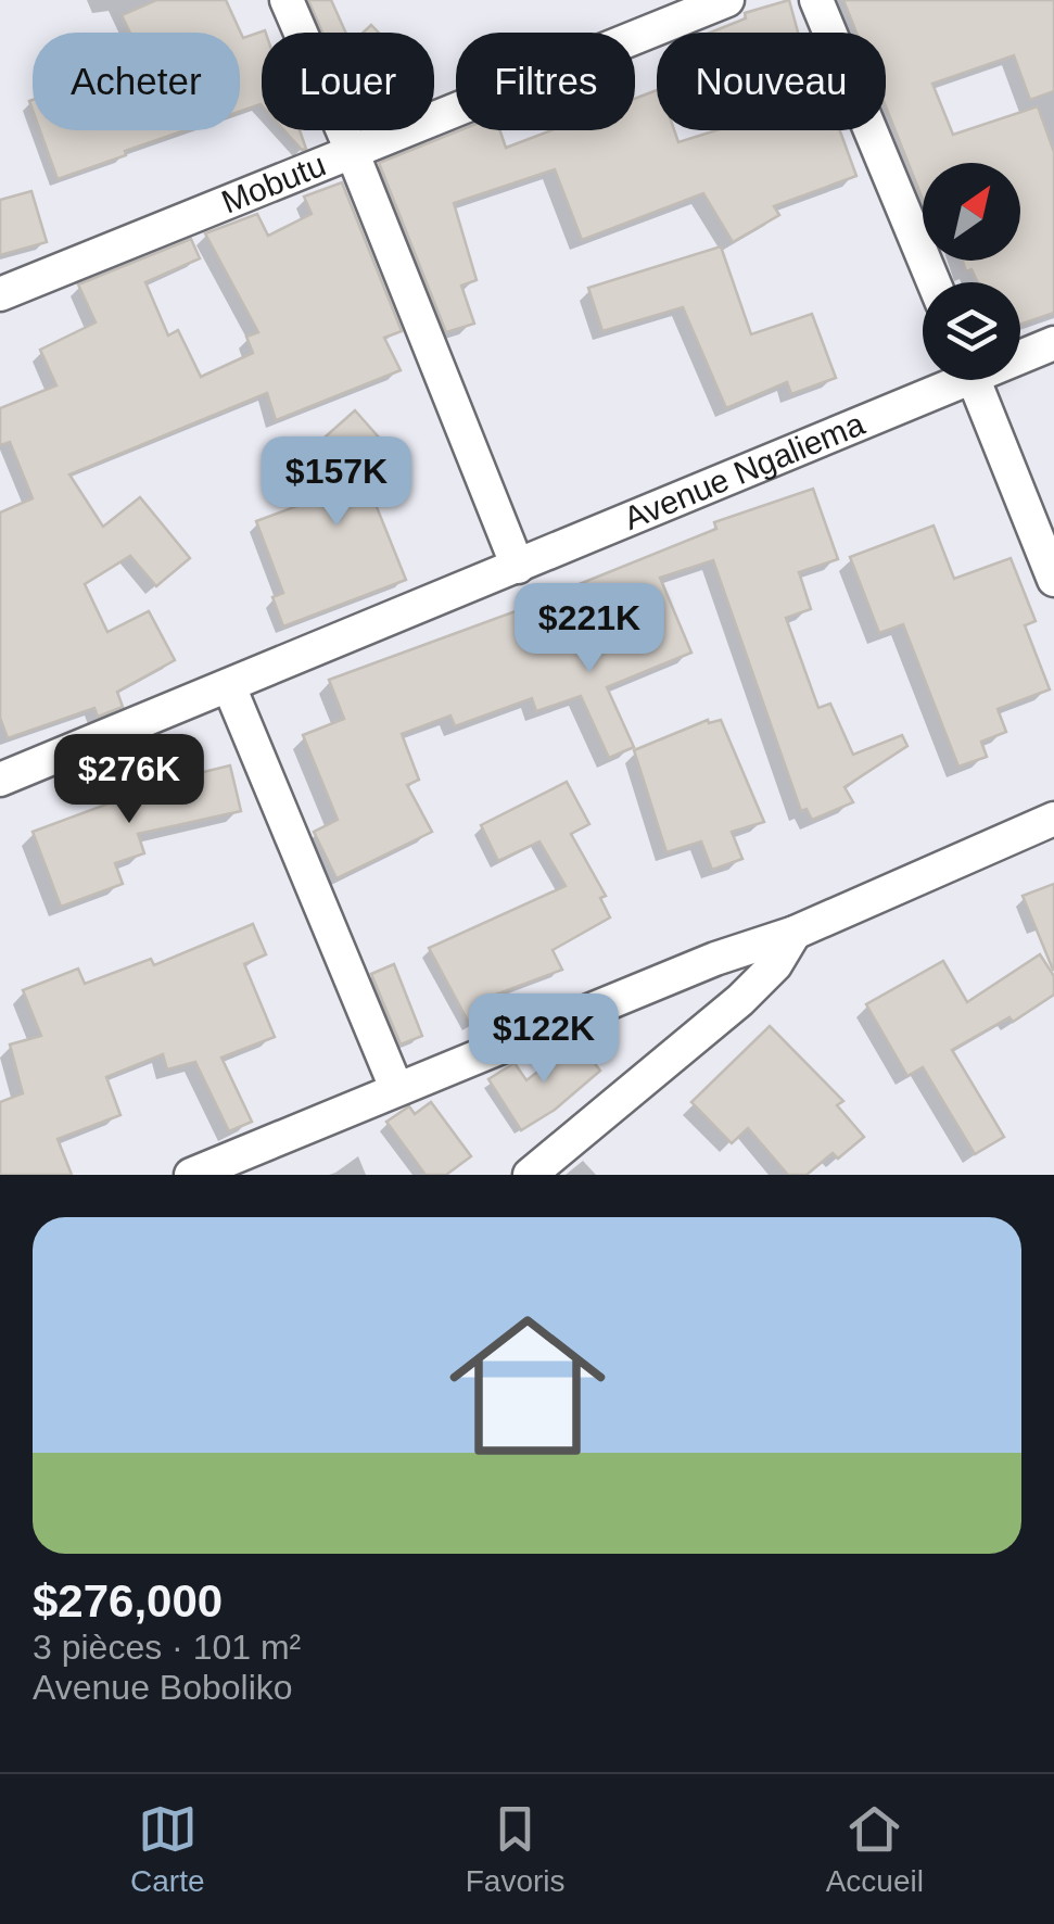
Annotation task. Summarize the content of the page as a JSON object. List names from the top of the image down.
{
  "streets": {
    "street": ["Mobutu", "Avenue Ngaliema"]
  },
  "north": "top right",
  "page": {
    "chip": [
      "Acheter",
      "Louer",
      "Filtres",
      "Nouveau"
    ],
    "price": [
      "$157K",
      "$221K",
      "$276K",
      "$122K"
    ],
    "list": [
      {
        "name": "$276,000",
        "note": "3 pièces · 101 m² · Avenue Boboliko"
      }
    ],
    "tabs": ["Carte", "Favoris", "Accueil"]
  }
}
